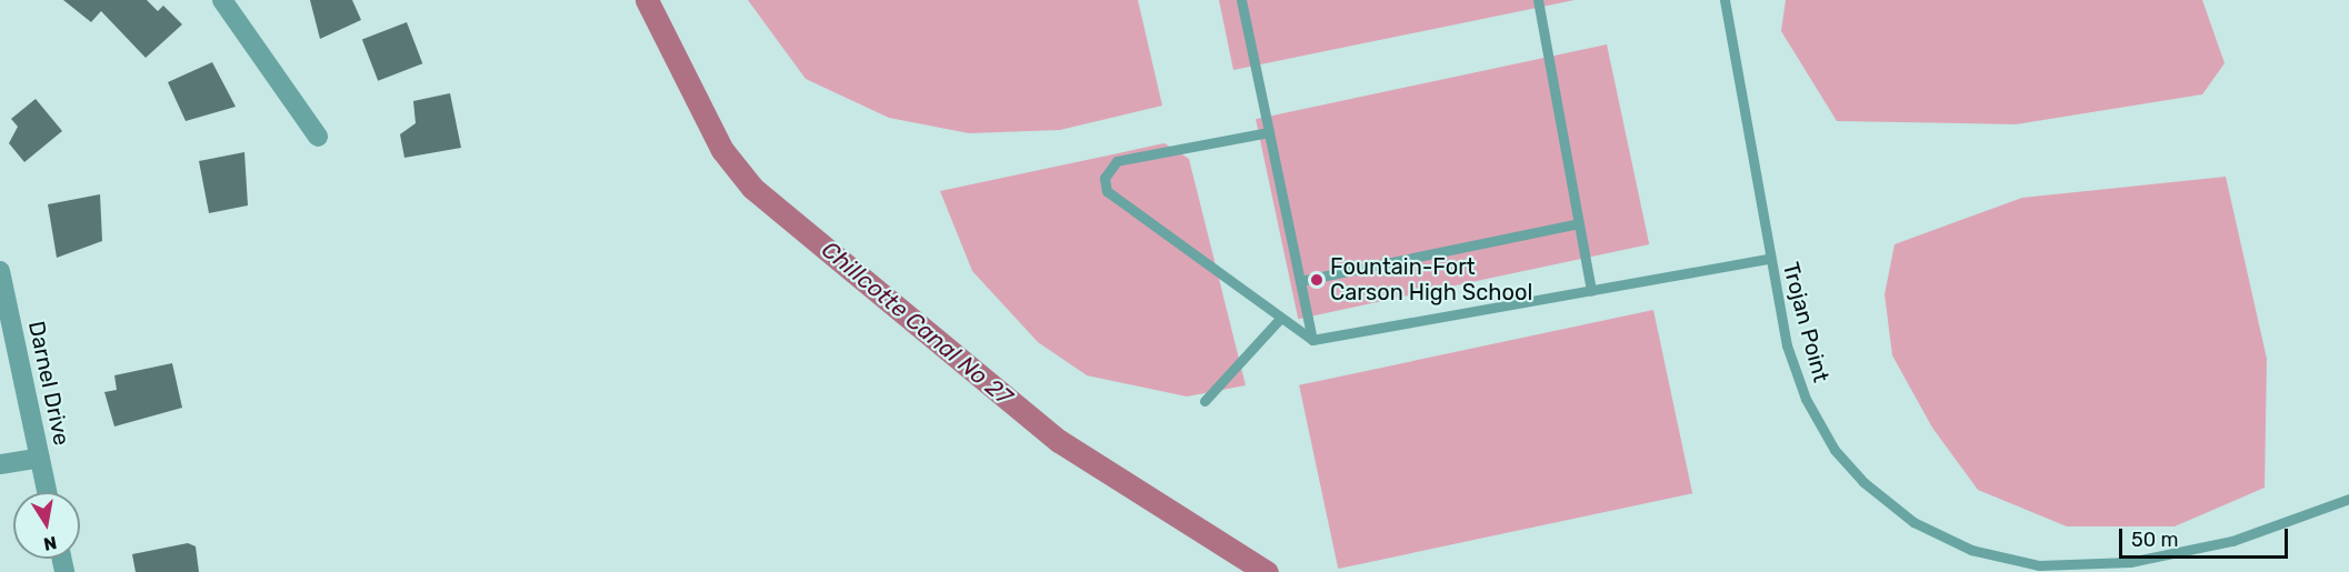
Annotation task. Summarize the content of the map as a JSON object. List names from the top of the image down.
{
  "streets": {
    "street": ["Darnel Drive"],
    "lane": ["Trojan Point"]
  },
  "water": ["Chillcotte Canal No 27"],
  "places": ["Fountain-Fort Carson High School"],
  "scale_bar": "50 m",
  "north": "bottom"
}
